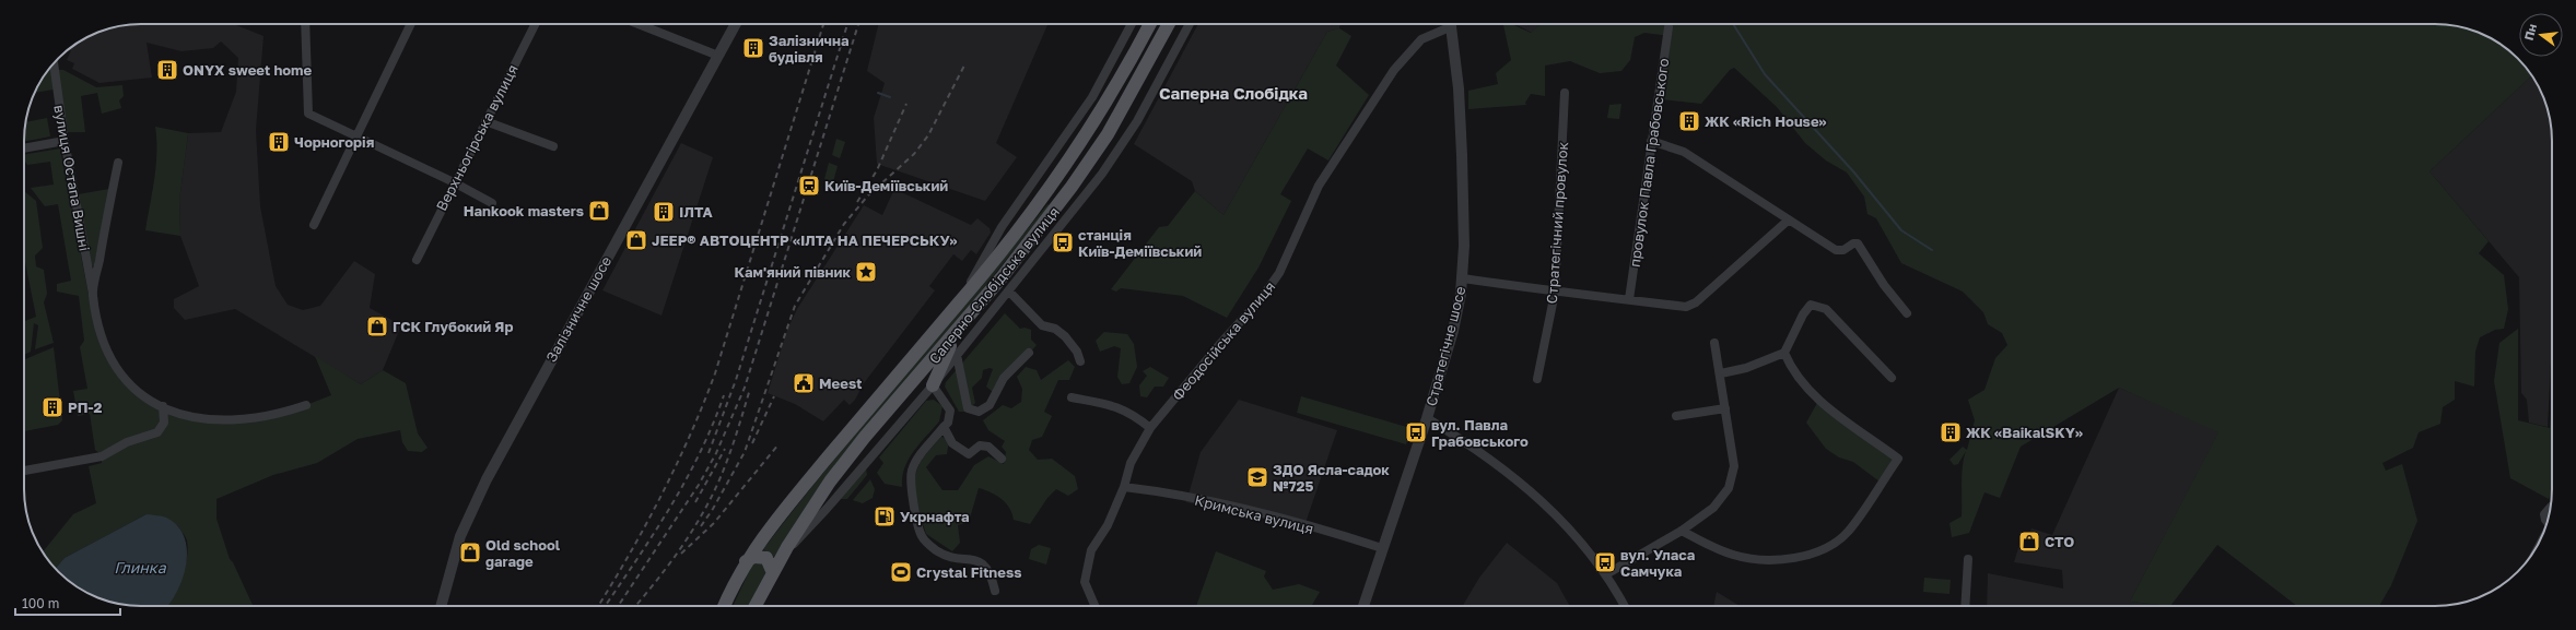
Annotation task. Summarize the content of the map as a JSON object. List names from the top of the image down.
{
  "streets": {
    "main road": ["Саперно-Слобідська вулиця"],
    "street": [
      "Верхньогірська вулиця",
      "провулок Павла Грабовського",
      "вулиця Остапа Вишні",
      "Стратегічний провулок",
      "Залізничне шосе",
      "Феодосійська вулиця",
      "Стратегічне шосе",
      "Кримська вулиця"
    ]
  },
  "crossings": [
    ["Феодосійська вулиця", "Кримська вулиця"],
    ["Стратегічне шосе", "Кримська вулиця"]
  ],
  "districts": ["Саперна Слобідка"],
  "water": ["Глинка"],
  "places": {
    "building": [
      "Залізнична будівля",
      "ONYX sweet home",
      "ЖК «Rich House»",
      "Чорногорія",
      "ІЛТА",
      "РП-2",
      "ЖК «BaikalSKY»"
    ],
    "station": ["Київ-Деміївський"],
    "shop": [
      "Hankook masters",
      "JEEP® АВТОЦЕНТР «ІЛТА НА ПЕЧЕРСЬКУ»",
      "ГСК Глубокий Яр",
      "СТО",
      "Old school garage"
    ],
    "bus stop": ["станція Київ-Деміївський", "вул. Павла Грабовського", "вул. Уласа Самчука"],
    "place": ["Кам'яний півник"],
    "public building": ["Meest"],
    "school or university": ["ЗДО Ясла-садок №725"],
    "fuel station": ["Укрнафта"],
    "sports": ["Crystal Fitness"]
  },
  "scale_bar": "100 m",
  "north": "left"
}
